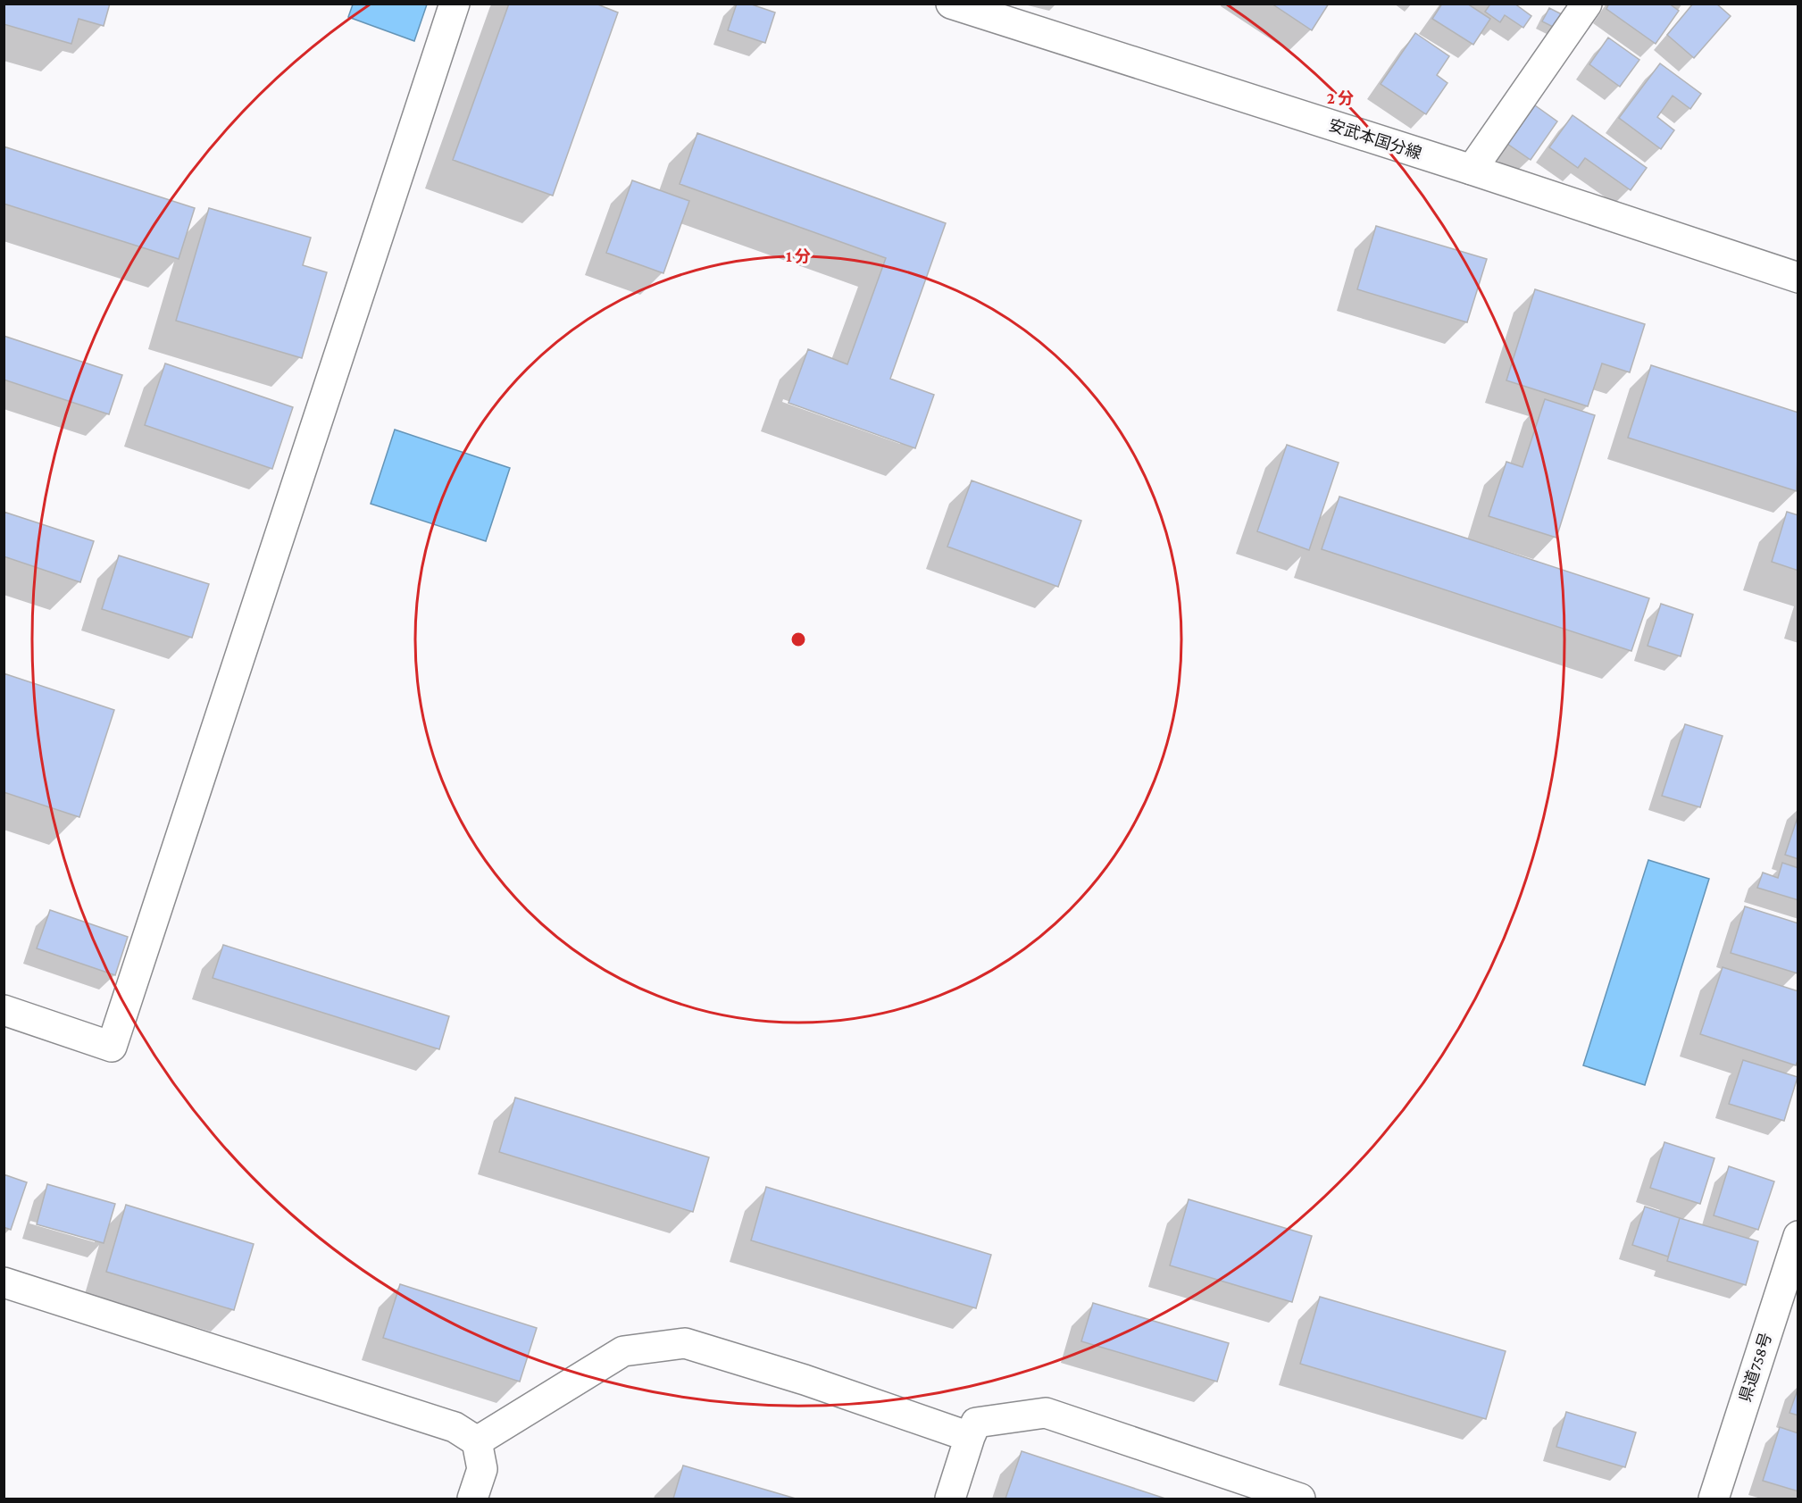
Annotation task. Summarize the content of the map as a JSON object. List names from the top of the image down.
{
  "streets": {
    "street": ["安武本国分線", "県道758号"]
  },
  "rings": ["2 分", "1 分"]
}
